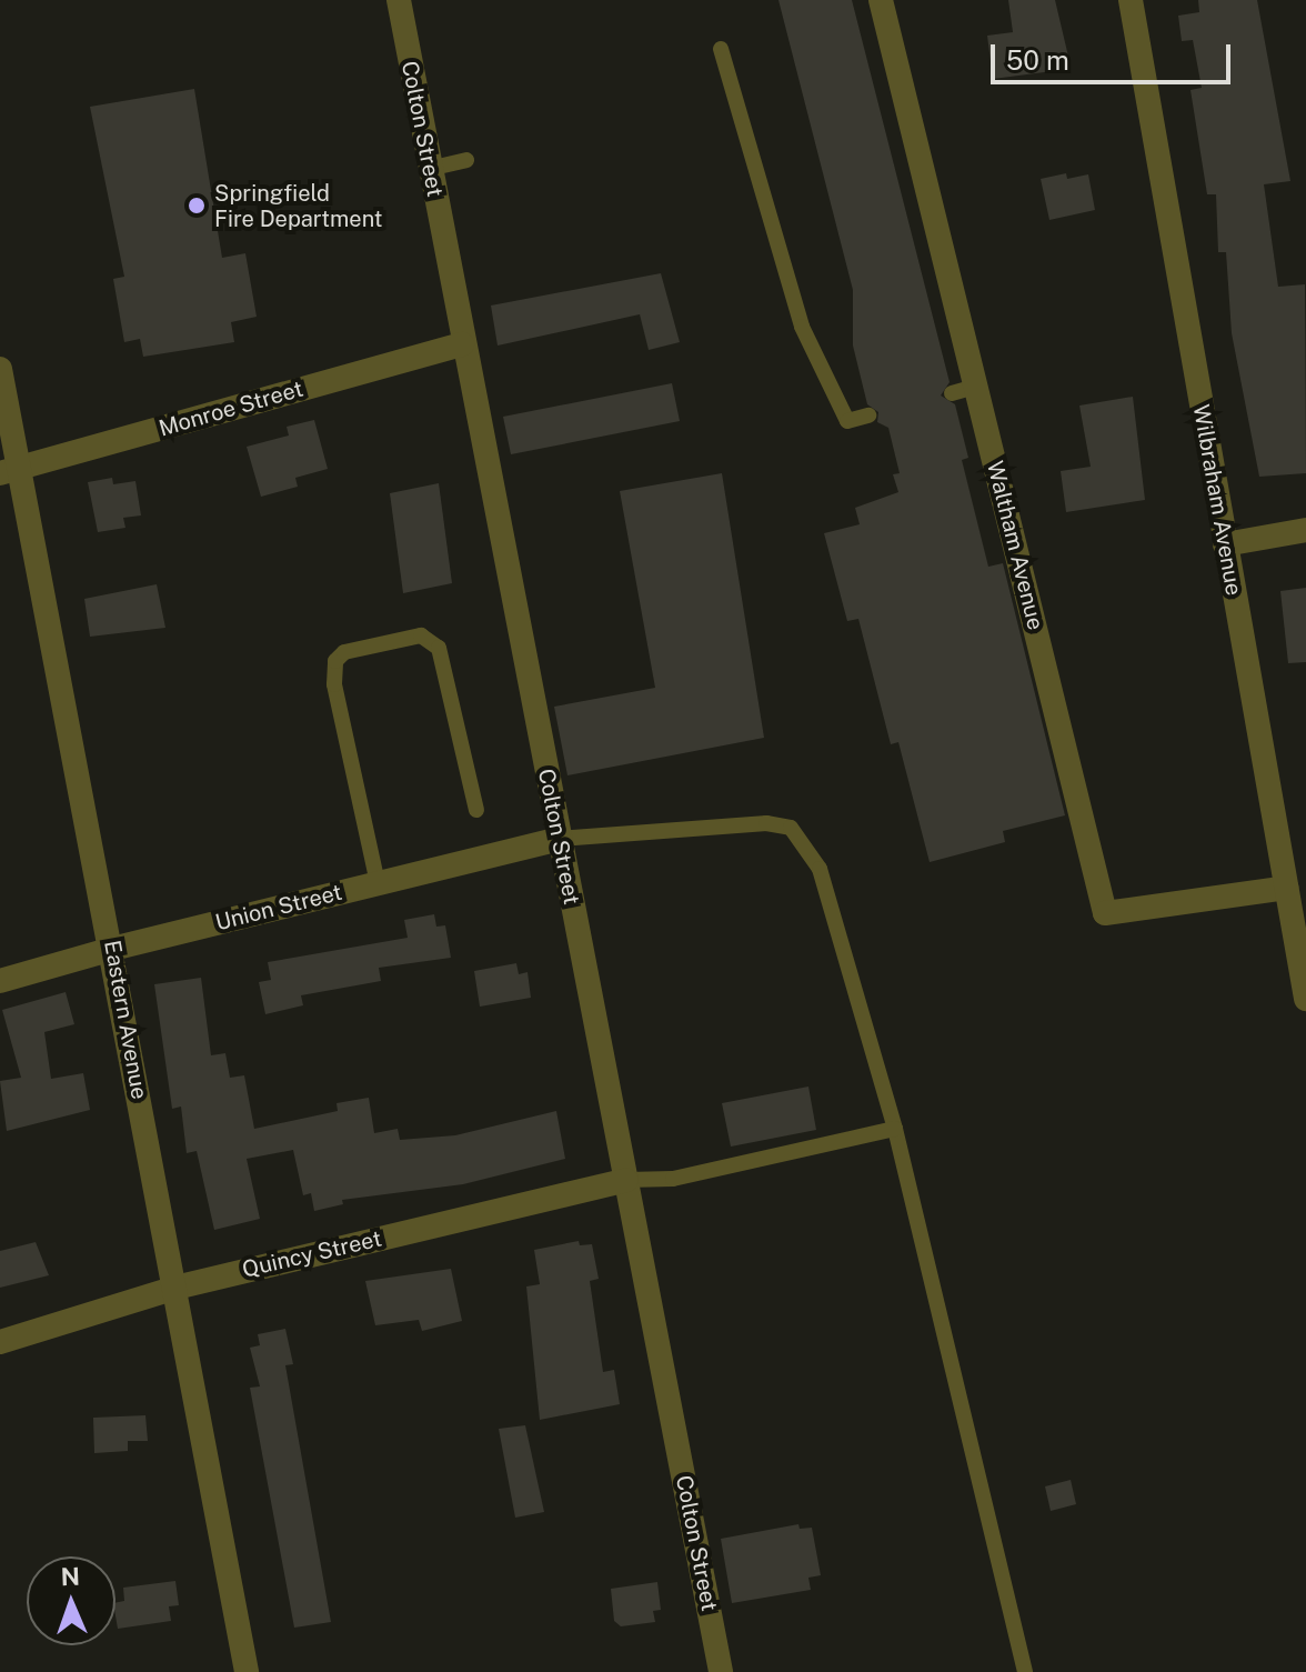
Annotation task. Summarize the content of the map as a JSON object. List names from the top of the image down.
{
  "streets": {
    "street": [
      "Colton Street",
      "Monroe Street",
      "Wilbraham Avenue",
      "Waltham Avenue",
      "Union Street",
      "Eastern Avenue",
      "Quincy Street"
    ]
  },
  "crossings": [
    ["Colton Street", "Monroe Street"],
    ["Colton Street", "Union Street"],
    ["Colton Street", "Quincy Street"],
    ["Monroe Street", "Eastern Avenue"],
    ["Wilbraham Avenue", "Waltham Avenue"],
    ["Union Street", "Eastern Avenue"],
    ["Eastern Avenue", "Quincy Street"]
  ],
  "places": ["Springfield Fire Department"],
  "scale_bar": "50 m",
  "north": "top"
}
